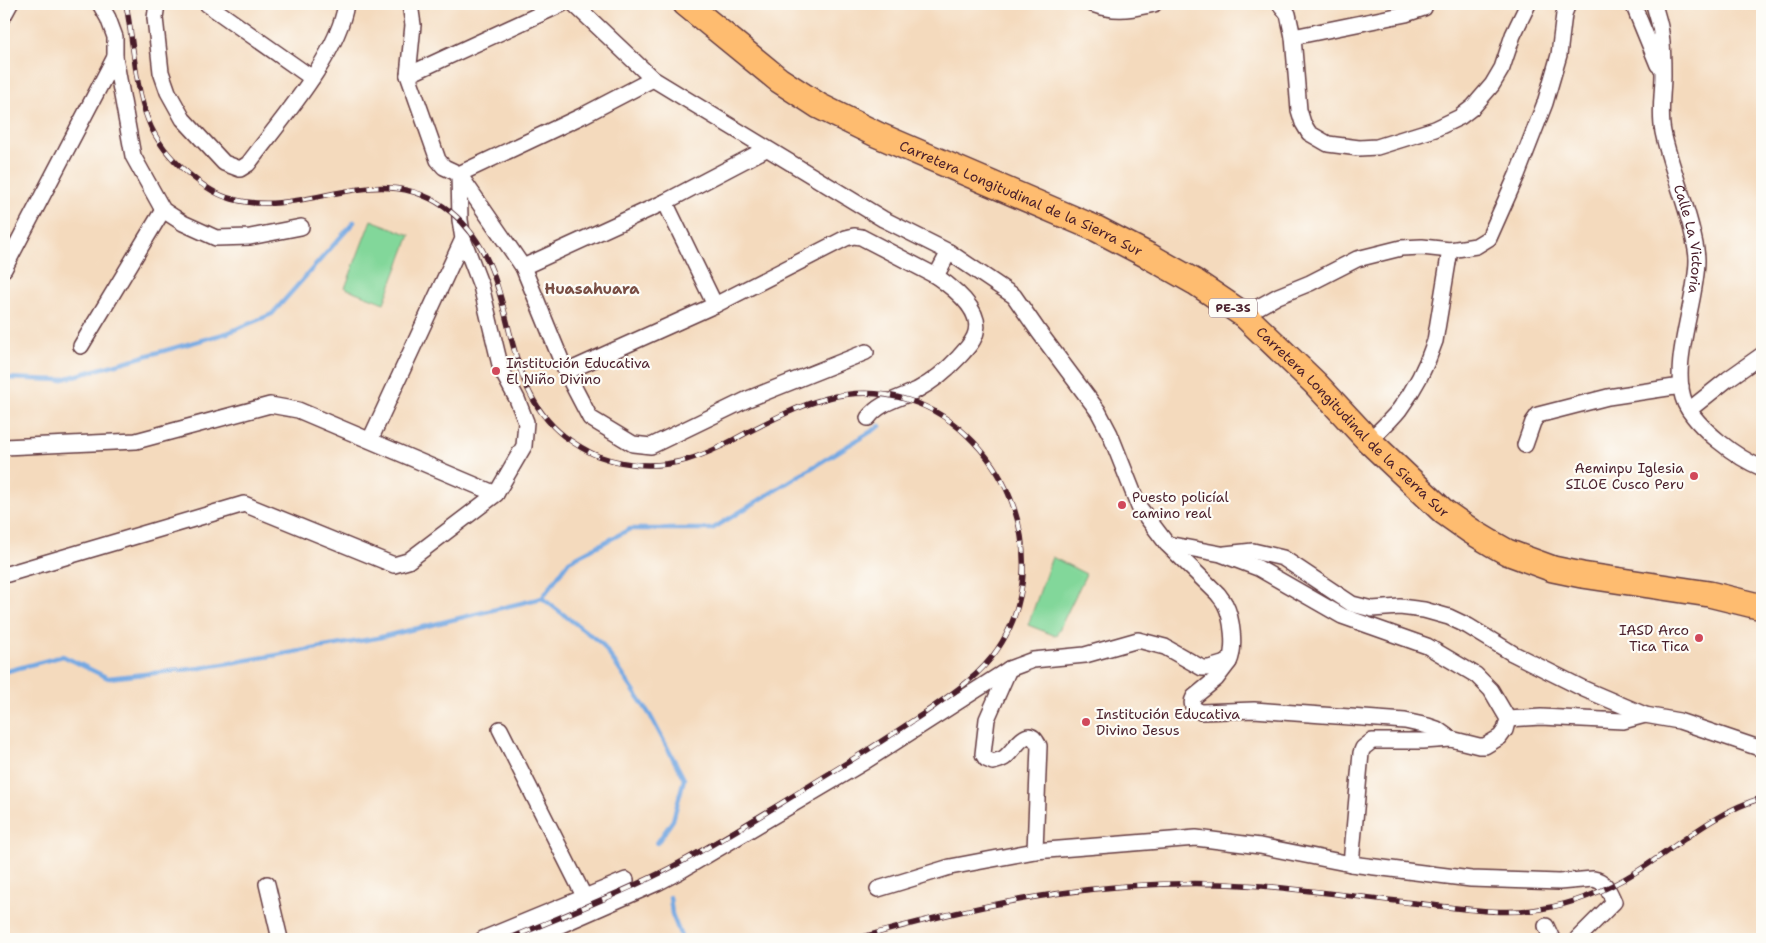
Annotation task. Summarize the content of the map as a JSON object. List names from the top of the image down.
{
  "streets": {
    "highway": ["Carretera Longitudinal de la Sierra Sur", "PE-3S"],
    "street": ["Calle La Victoria"]
  },
  "districts": ["Huasahuara"],
  "places": [
    "Institución Educativa El Niño Divino",
    "Aeminpu Iglesia SILOE Cusco Peru",
    "Puesto policíal camino real",
    "IASD Arco Tica Tica",
    "Institución Educativa Divino Jesus"
  ]
}
